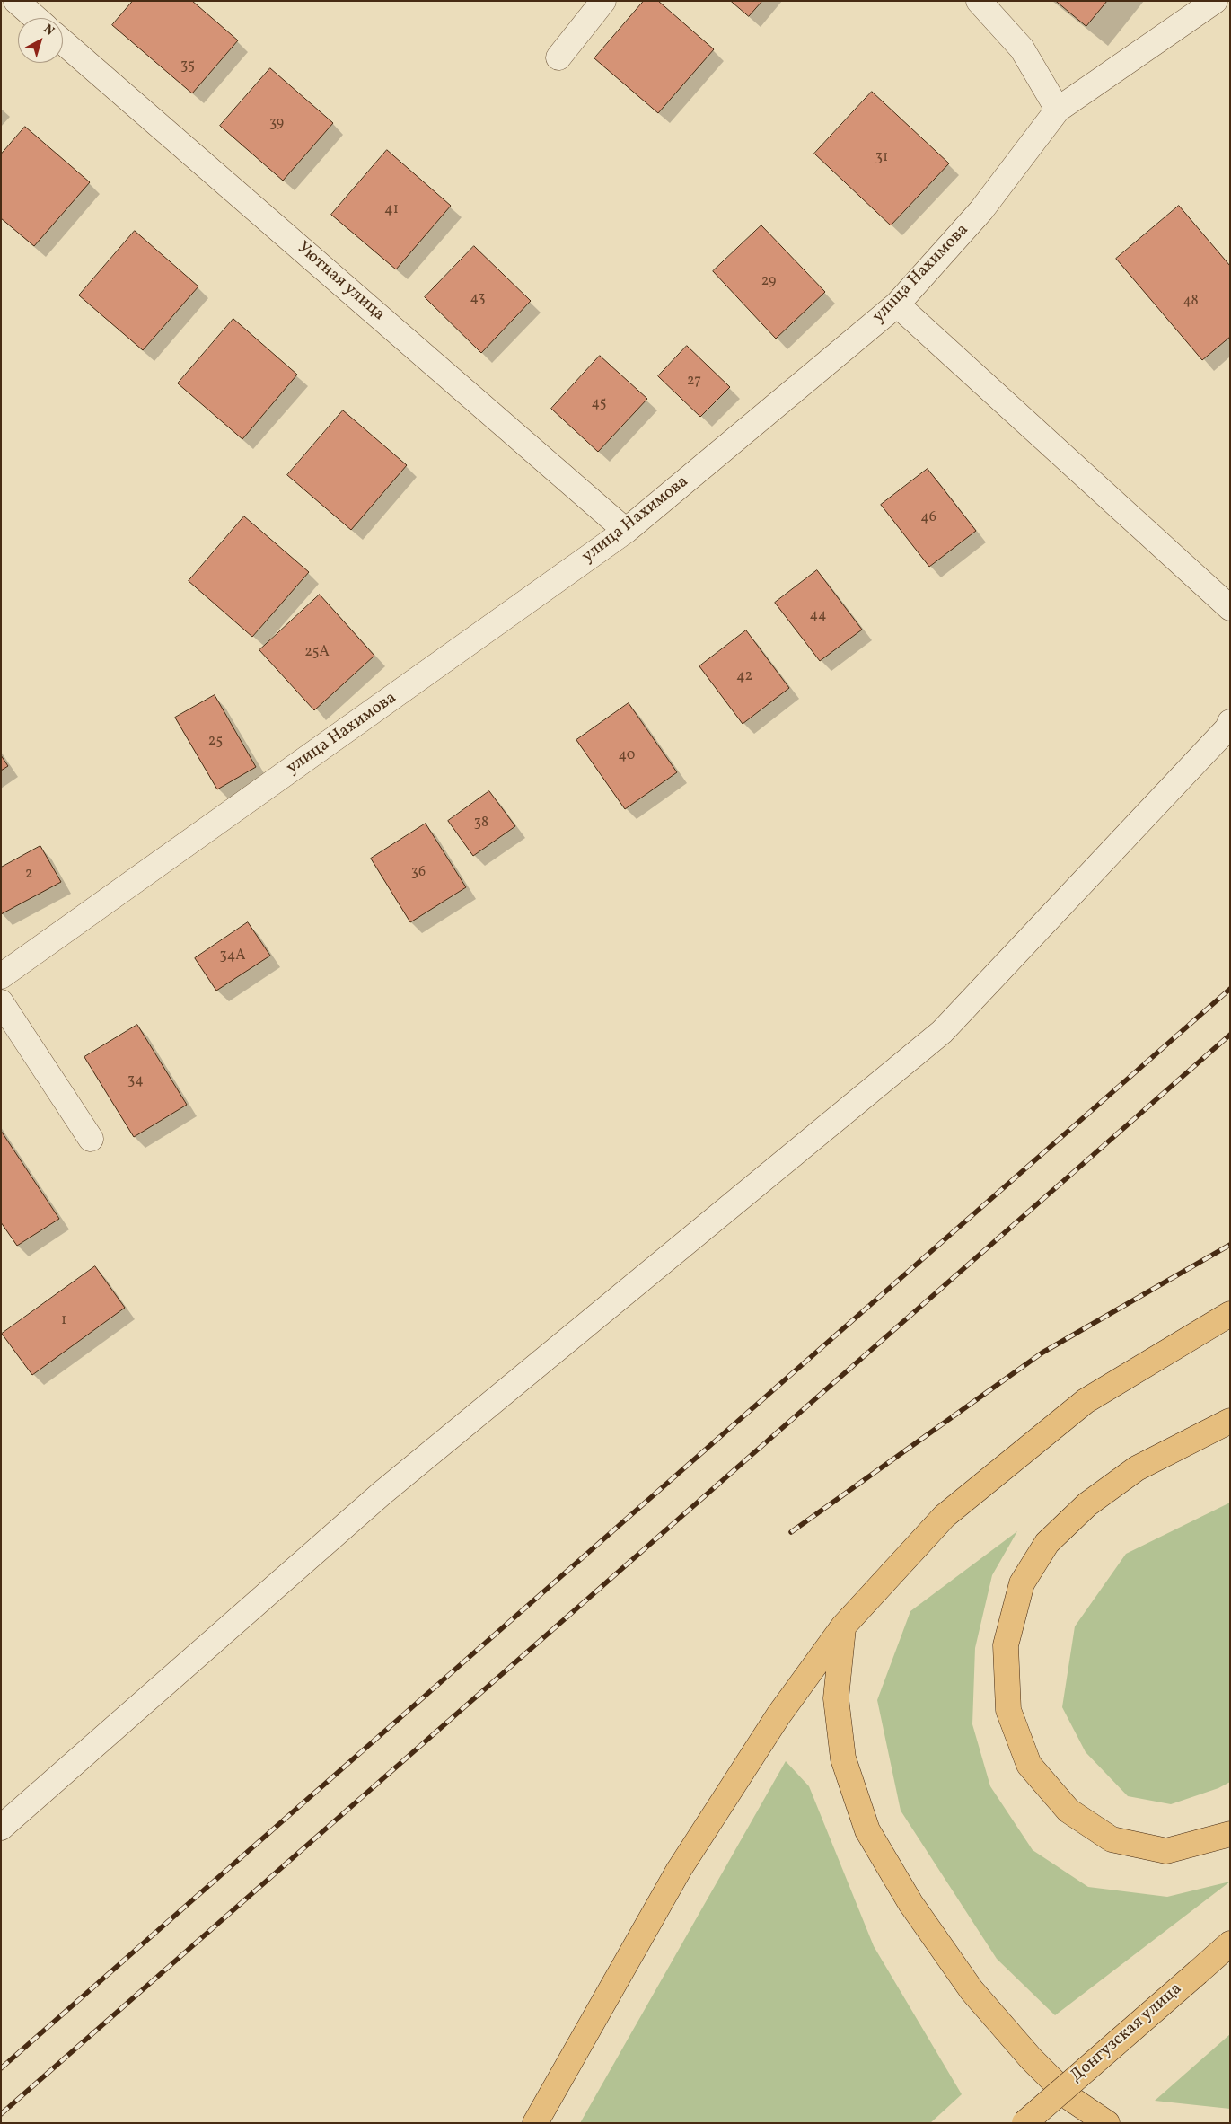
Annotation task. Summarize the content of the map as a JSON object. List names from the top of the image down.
{
  "streets": {
    "main road": ["Донгузская улица"],
    "street": ["улица Нахимова", "Уютная улица"]
  },
  "crossings": [
    ["улица Нахимова", "Уютная улица"]
  ],
  "house_numbers": [
    "35",
    "39",
    "31",
    "41",
    "29",
    "43",
    "48",
    "27",
    "45",
    "46",
    "44",
    "25А",
    "42",
    "25",
    "40",
    "38",
    "36",
    "2",
    "34А",
    "34",
    "1"
  ],
  "north": "top right"
}
